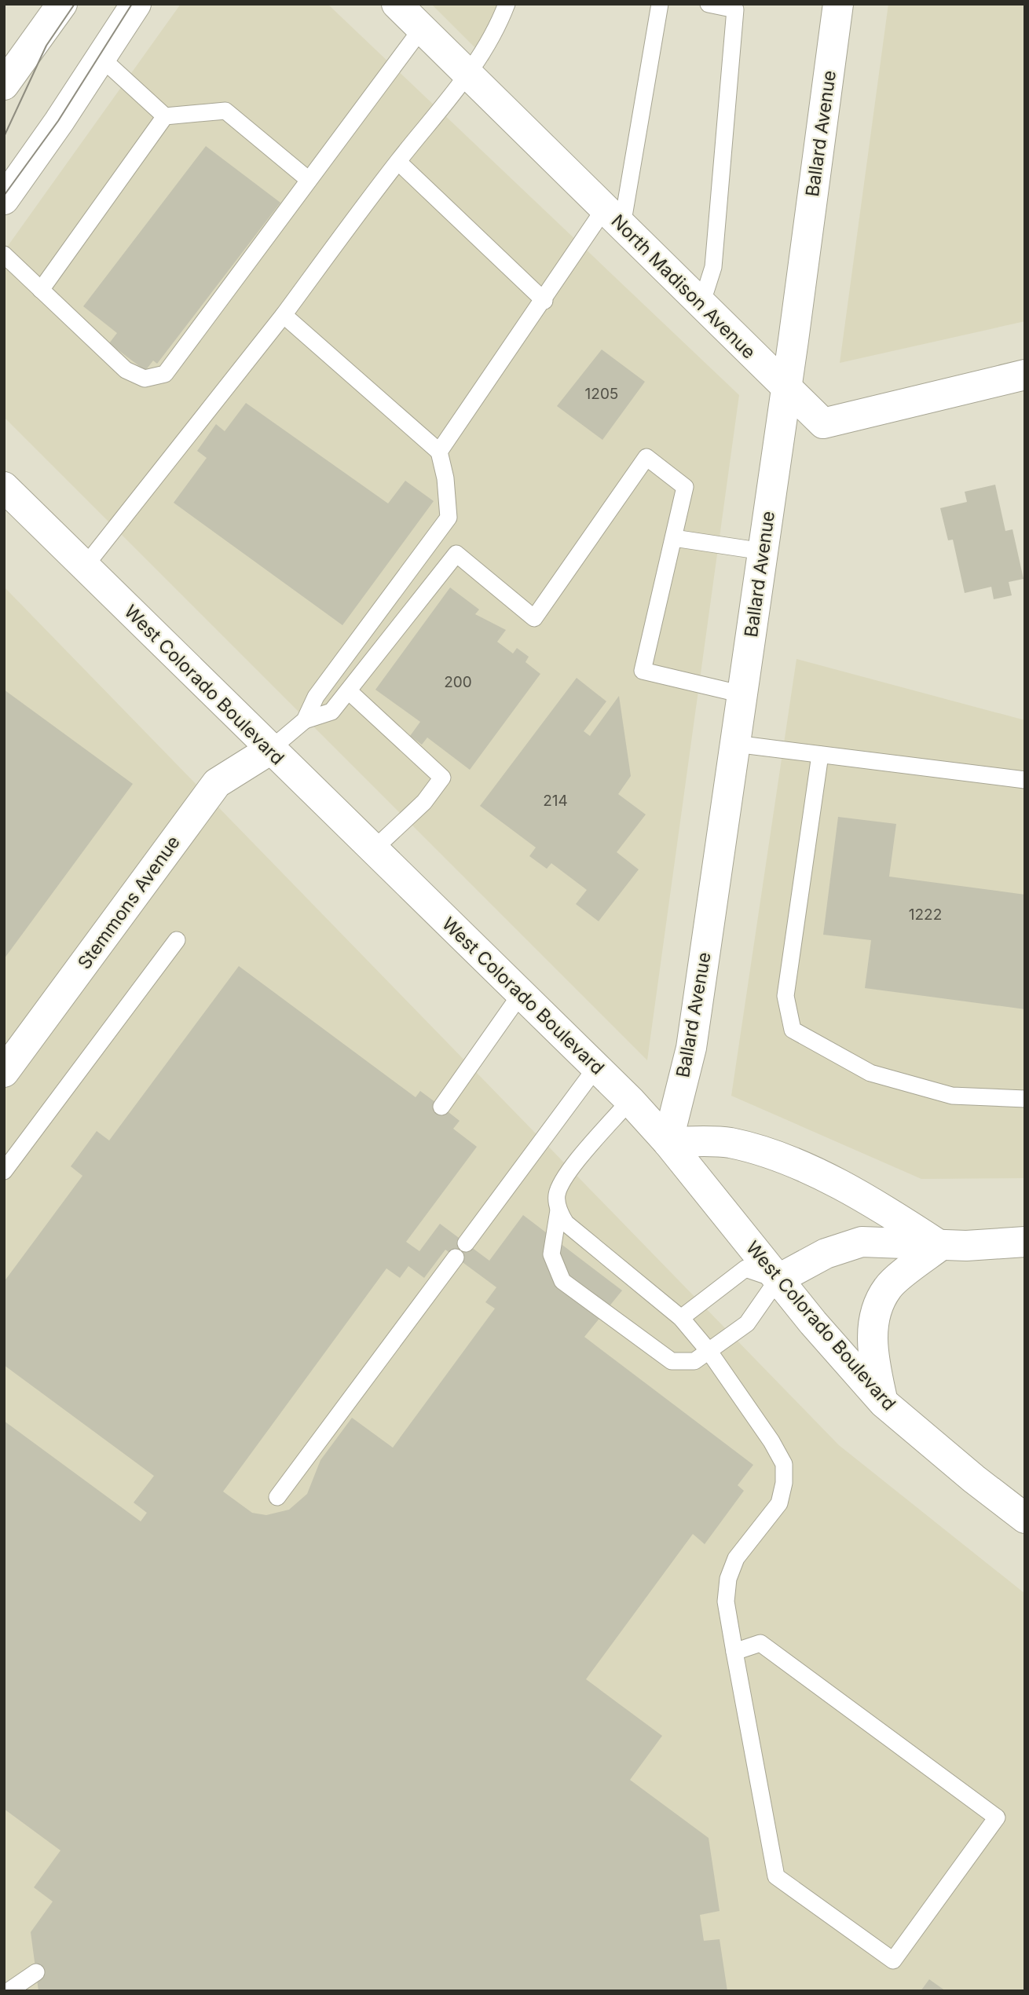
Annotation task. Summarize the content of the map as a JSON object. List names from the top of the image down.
{
  "streets": {
    "street": [
      "Ballard Avenue",
      "North Madison Avenue",
      "West Colorado Boulevard",
      "Stemmons Avenue"
    ]
  },
  "crossings": [
    ["Ballard Avenue", "North Madison Avenue"],
    ["Ballard Avenue", "West Colorado Boulevard"],
    ["West Colorado Boulevard", "Stemmons Avenue"]
  ],
  "house_numbers": [
    "1205",
    "200",
    "214",
    "1222"
  ]
}
